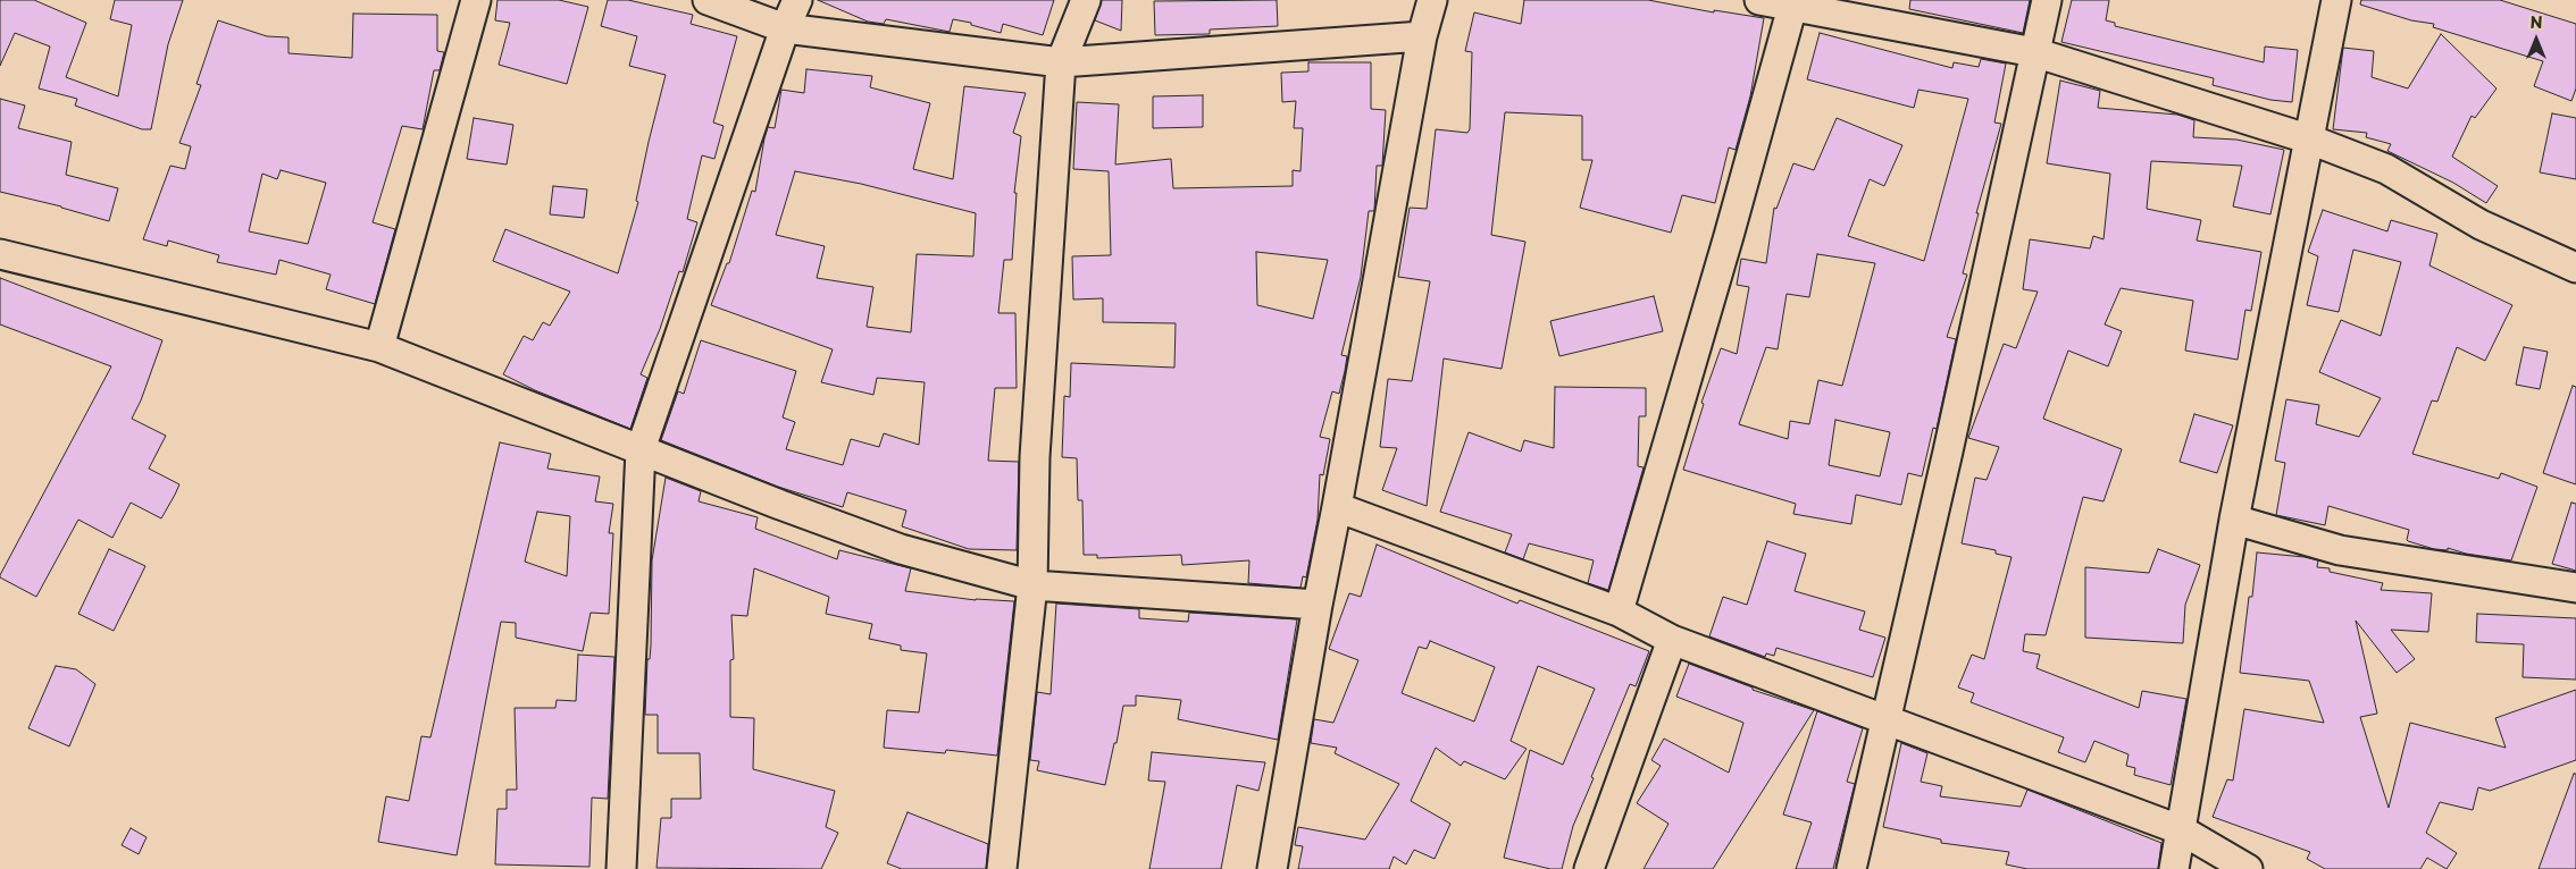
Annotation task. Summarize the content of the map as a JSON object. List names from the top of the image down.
{
  "north": "top"
}
